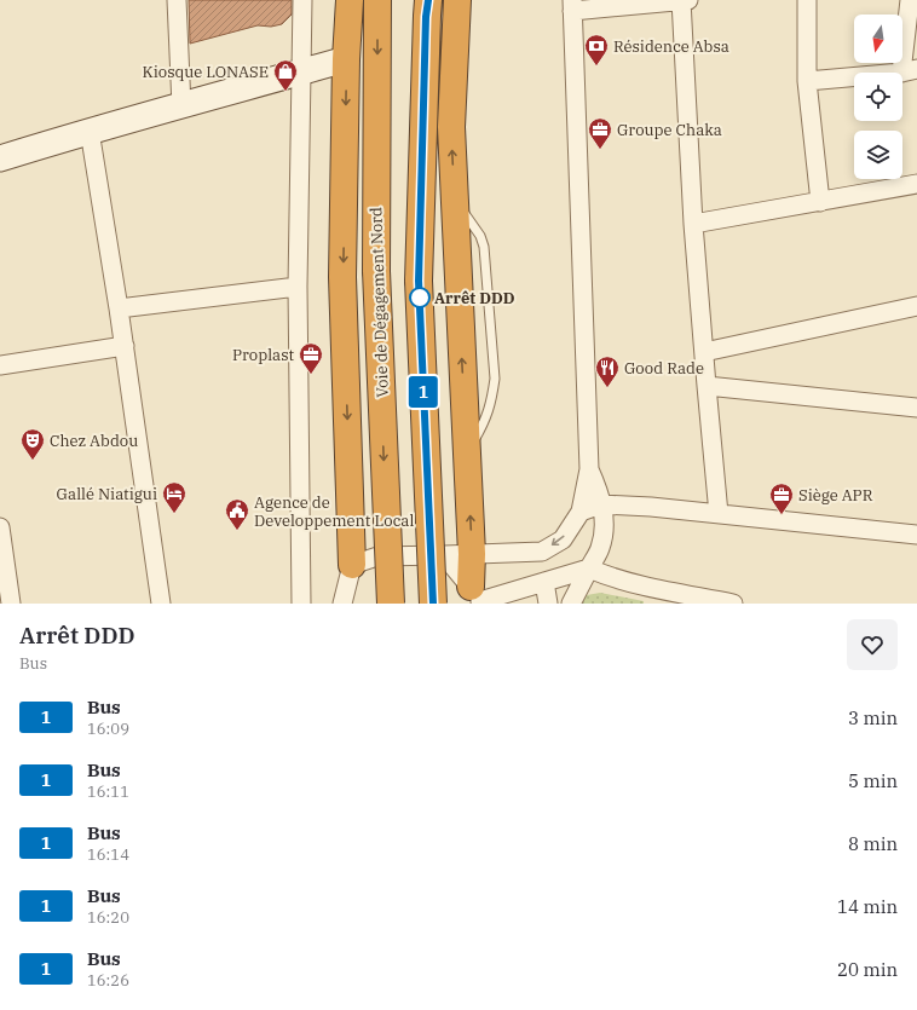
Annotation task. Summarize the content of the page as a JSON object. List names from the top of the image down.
{
  "streets": {
    "highway": ["Voie de Dégagement Nord"]
  },
  "places": {
    "bank": ["Résidence Absa"],
    "shop": ["Kiosque LONASE"],
    "office": ["Groupe Chaka", "Proplast", "Siège APR"],
    "other": ["Arrêt DDD"],
    "restaurant": ["Good Rade"],
    "theatre": ["Chez Abdou"],
    "hotel": ["Gallé Niatigui"],
    "public building": ["Agence de Developpement Local"]
  },
  "lines": ["bus line 1"],
  "north": "bottom",
  "page": {
    "on_map": "1",
    "heading": ["Arrêt DDD", "Bus"],
    "list": [
      {
        "mark": "1",
        "name": "Bus",
        "note": "16:09",
        "value": "3 min"
      },
      {
        "mark": "1",
        "name": "Bus",
        "note": "16:11",
        "value": "5 min"
      },
      {
        "mark": "1",
        "name": "Bus",
        "note": "16:14",
        "value": "8 min"
      },
      {
        "mark": "1",
        "name": "Bus",
        "note": "16:20",
        "value": "14 min"
      },
      {
        "mark": "1",
        "name": "Bus",
        "note": "16:26",
        "value": "20 min"
      }
    ]
  }
}
